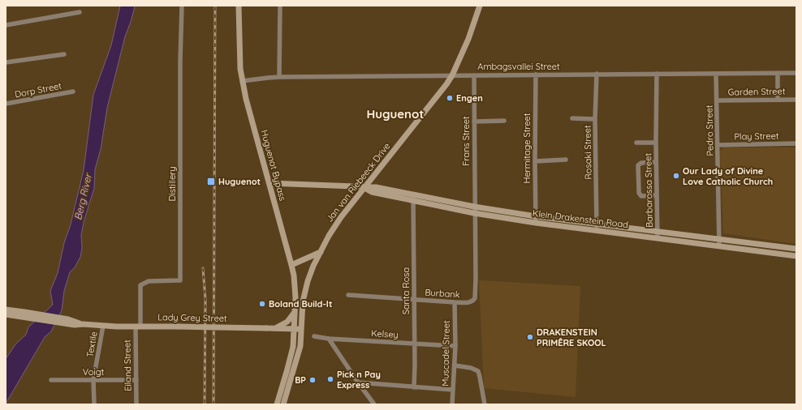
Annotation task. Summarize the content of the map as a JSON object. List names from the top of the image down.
{
  "streets": {
    "main road": [
      "Huguenot Bypass",
      "Jan van Riebeeck Drive",
      "Klein Drakenstein Road",
      "Lady Grey Street"
    ],
    "street": [
      "Ambagsvallei Street",
      "Dorp Street",
      "Garden Street",
      "Pedro Street",
      "Play Street",
      "Frans Street",
      "Hermitage Street",
      "Rosaki Street",
      "Distillery",
      "Barbarossa Street",
      "Santa Rosa",
      "Burbank",
      "Kelsey",
      "Textile",
      "Muscadel Street",
      "Eiland Street",
      "Voigt"
    ]
  },
  "crossings": [
    ["Ambagsvallei Street", "Pedro Street"],
    ["Ambagsvallei Street", "Frans Street"],
    ["Ambagsvallei Street", "Hermitage Street"],
    ["Ambagsvallei Street", "Rosaki Street"],
    ["Ambagsvallei Street", "Huguenot Bypass"],
    ["Ambagsvallei Street", "Jan van Riebeeck Drive"],
    ["Ambagsvallei Street", "Barbarossa Street"],
    ["Garden Street", "Pedro Street"],
    ["Pedro Street", "Play Street"],
    ["Pedro Street", "Klein Drakenstein Road"],
    ["Frans Street", "Klein Drakenstein Road"],
    ["Frans Street", "Burbank"],
    ["Hermitage Street", "Klein Drakenstein Road"],
    ["Rosaki Street", "Klein Drakenstein Road"],
    ["Huguenot Bypass", "Klein Drakenstein Road"],
    ["Huguenot Bypass", "Lady Grey Street"],
    ["Jan van Riebeeck Drive", "Klein Drakenstein Road"],
    ["Jan van Riebeeck Drive", "Lady Grey Street"],
    ["Distillery", "Lady Grey Street"],
    ["Distillery", "Eiland Street"],
    ["Barbarossa Street", "Klein Drakenstein Road"],
    ["Klein Drakenstein Road", "Santa Rosa"],
    ["Klein Drakenstein Road", "Burbank"],
    ["Santa Rosa", "Burbank"],
    ["Santa Rosa", "Kelsey"],
    ["Burbank", "Muscadel Street"],
    ["Lady Grey Street", "Textile"],
    ["Lady Grey Street", "Eiland Street"],
    ["Kelsey", "Muscadel Street"],
    ["Textile", "Voigt"],
    ["Eiland Street", "Voigt"]
  ],
  "districts": ["Huguenot"],
  "water": ["Berg River"],
  "places": {
    "other": [
      "Engen",
      "Our Lady of Divine Love Catholic Church",
      "Boland Build-It",
      "DRAKENSTEIN PRIMÊRE SKOOL",
      "Pick n Pay Express",
      "BP"
    ],
    "transit": ["Huguenot"]
  }
}
